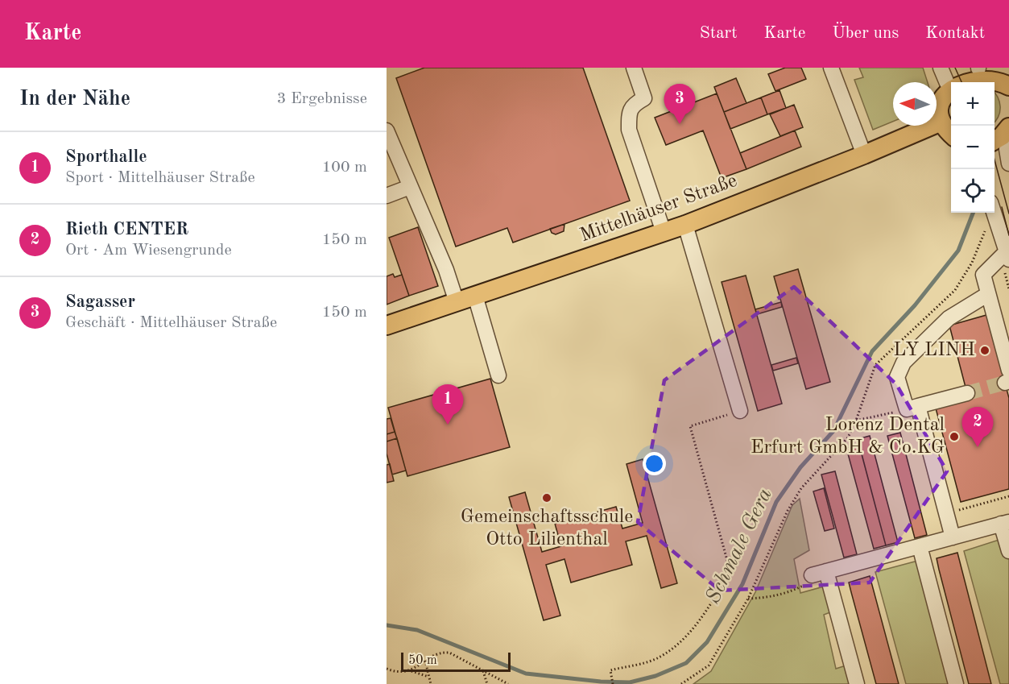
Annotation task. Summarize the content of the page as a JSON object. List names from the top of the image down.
{
  "streets": {
    "main road": ["Mittelhäuser Straße"]
  },
  "water": ["Schmale Gera"],
  "places": ["LY LINH", "Lorenz Dental Erfurt GmbH & Co.KG", "Gemeinschaftsschule Otto Lilienthal"],
  "scale_bar": "50 m",
  "north": "left",
  "page": {
    "header": "Karte",
    "nav": [
      "Start",
      "Karte",
      "Über uns",
      "Kontakt"
    ],
    "heading": ["In der Nähe", "3 Ergebnisse"],
    "map_buttons": ["+", "−"],
    "pins": ["3", "1", "2"],
    "list": [
      {
        "mark": "1",
        "name": "Sporthalle",
        "note": "Sport · Mittelhäuser Straße",
        "value": "100 m"
      },
      {
        "mark": "2",
        "name": "Rieth CENTER",
        "note": "Ort · Am Wiesengrunde",
        "value": "150 m"
      },
      {
        "mark": "3",
        "name": "Sagasser",
        "note": "Geschäft · Mittelhäuser Straße",
        "value": "150 m"
      }
    ],
    "scale": "50 m"
  }
}
